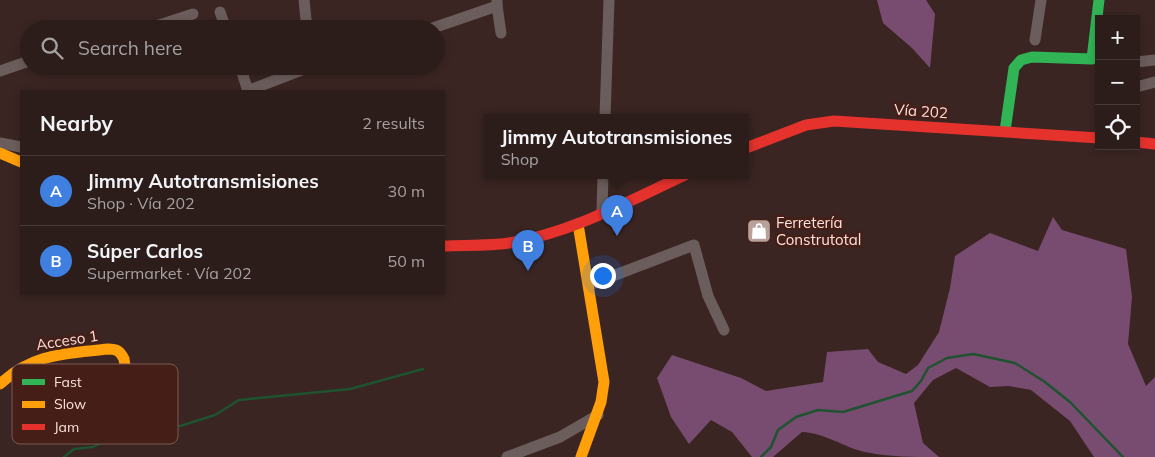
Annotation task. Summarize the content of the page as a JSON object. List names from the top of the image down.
{
  "streets": {
    "street": ["Vía 202", "Acceso 1"]
  },
  "places": {
    "shop": ["Ferretería Construtotal"]
  },
  "legend": ["Fast", "Slow", "Jam"],
  "page": {
    "map_buttons": ["+", "−"],
    "search": "Search here",
    "heading": ["Nearby", "2 results"],
    "popup": ["Jimmy Autotransmisiones", "Shop"],
    "list": [
      {
        "mark": "A",
        "name": "Jimmy Autotransmisiones",
        "note": "Shop · Vía 202",
        "value": "30 m"
      },
      {
        "mark": "B",
        "name": "Súper Carlos",
        "note": "Supermarket · Vía 202",
        "value": "50 m"
      }
    ],
    "pins": ["A", "B"]
  }
}
